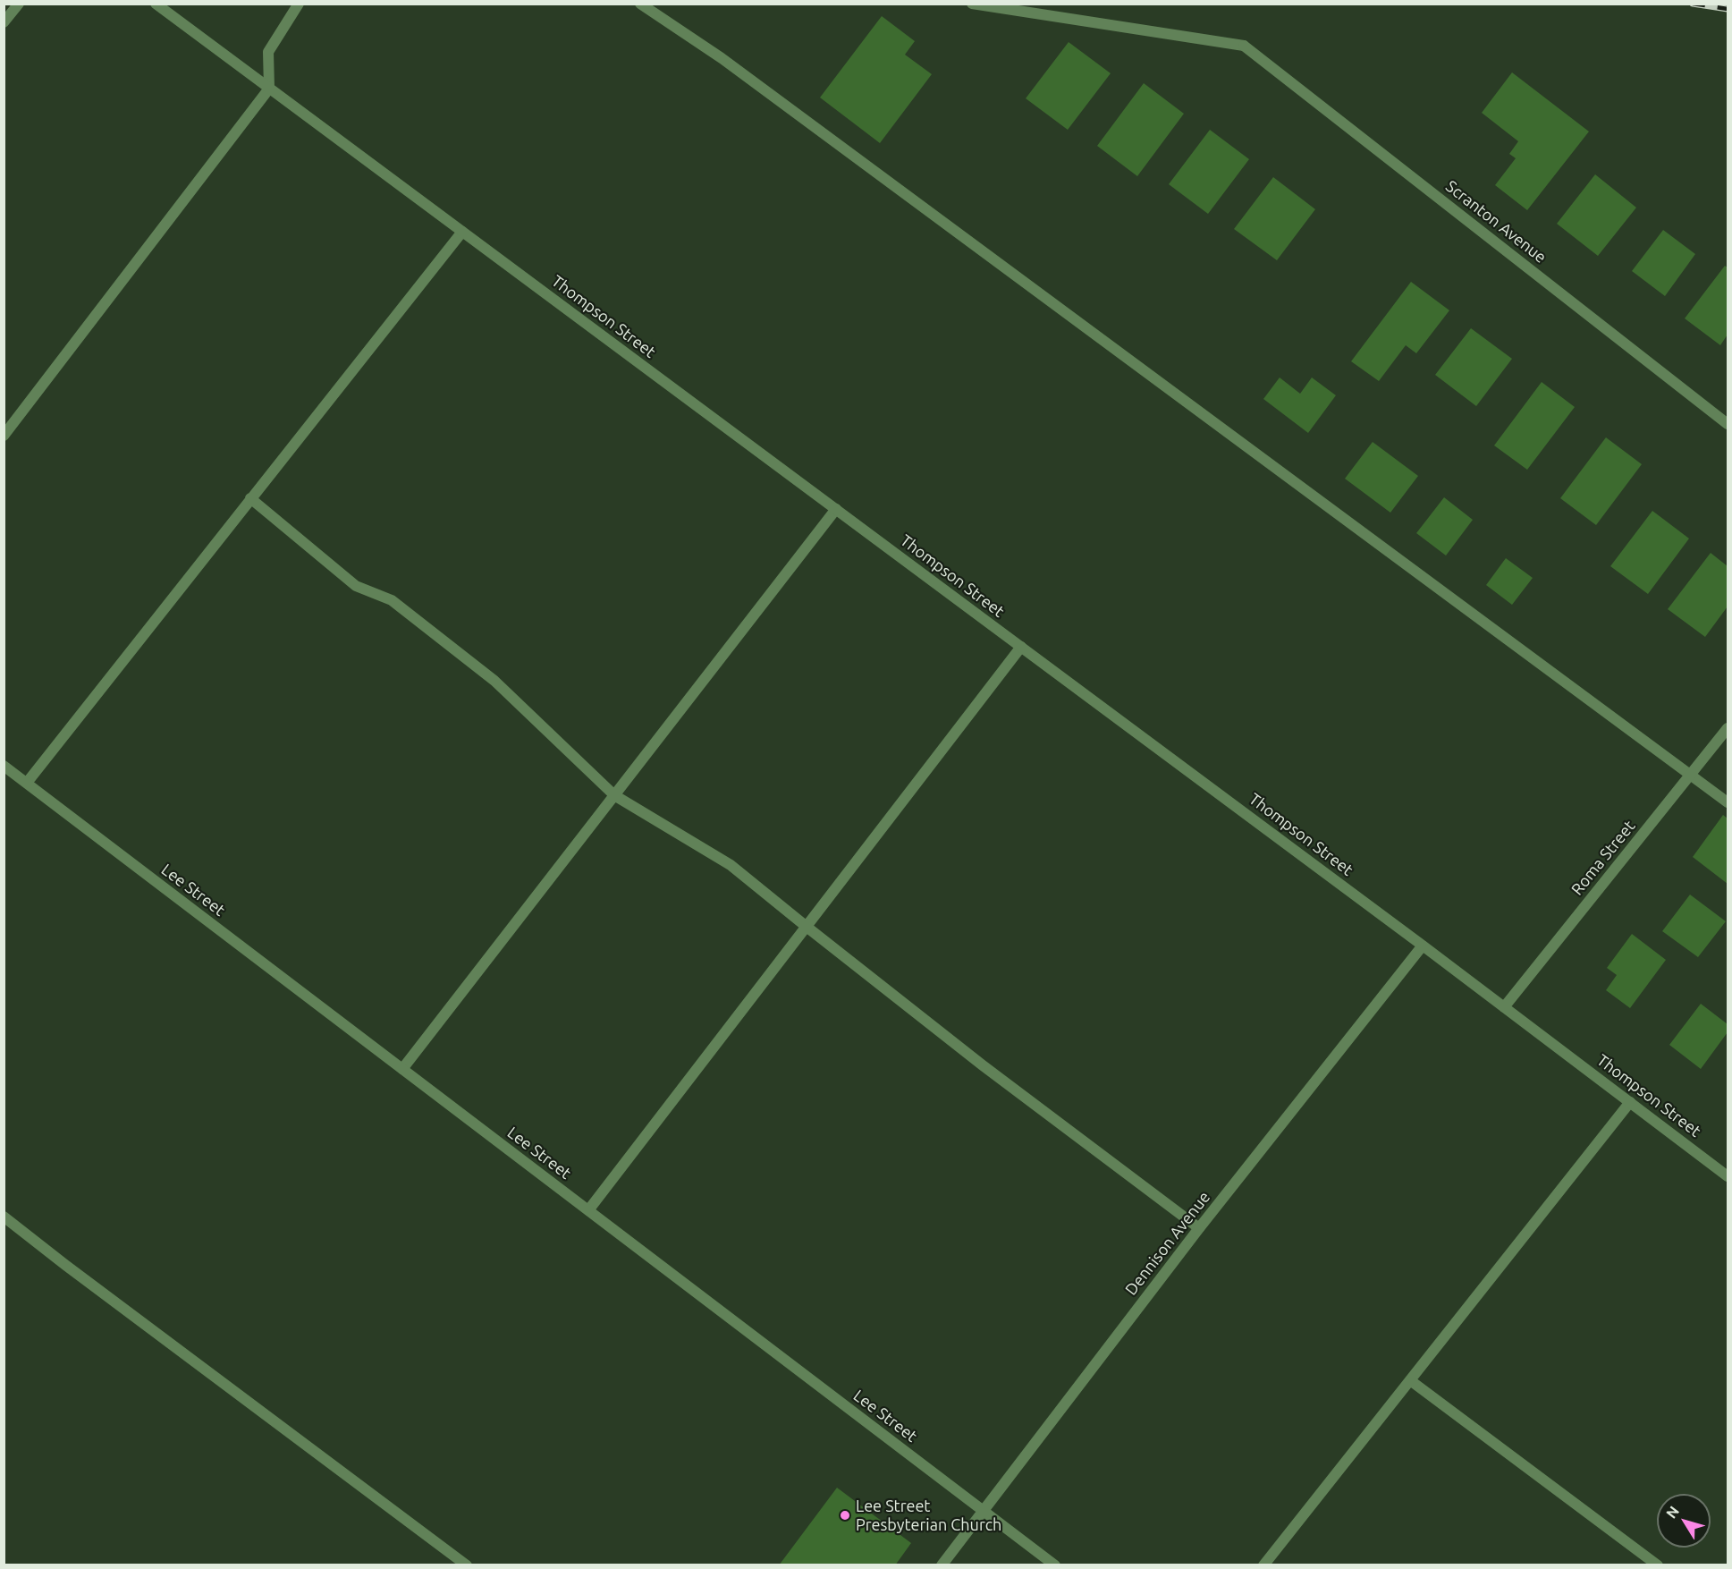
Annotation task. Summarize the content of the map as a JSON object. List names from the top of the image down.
{
  "streets": {
    "street": [
      "Scranton Avenue",
      "Thompson Street",
      "Roma Street",
      "Lee Street",
      "Dennison Avenue"
    ]
  },
  "crossings": [
    ["Thompson Street", "Roma Street"],
    ["Thompson Street", "Dennison Avenue"],
    ["Lee Street", "Dennison Avenue"]
  ],
  "places": ["Lee Street Presbyterian Church"],
  "north": "top left"
}
